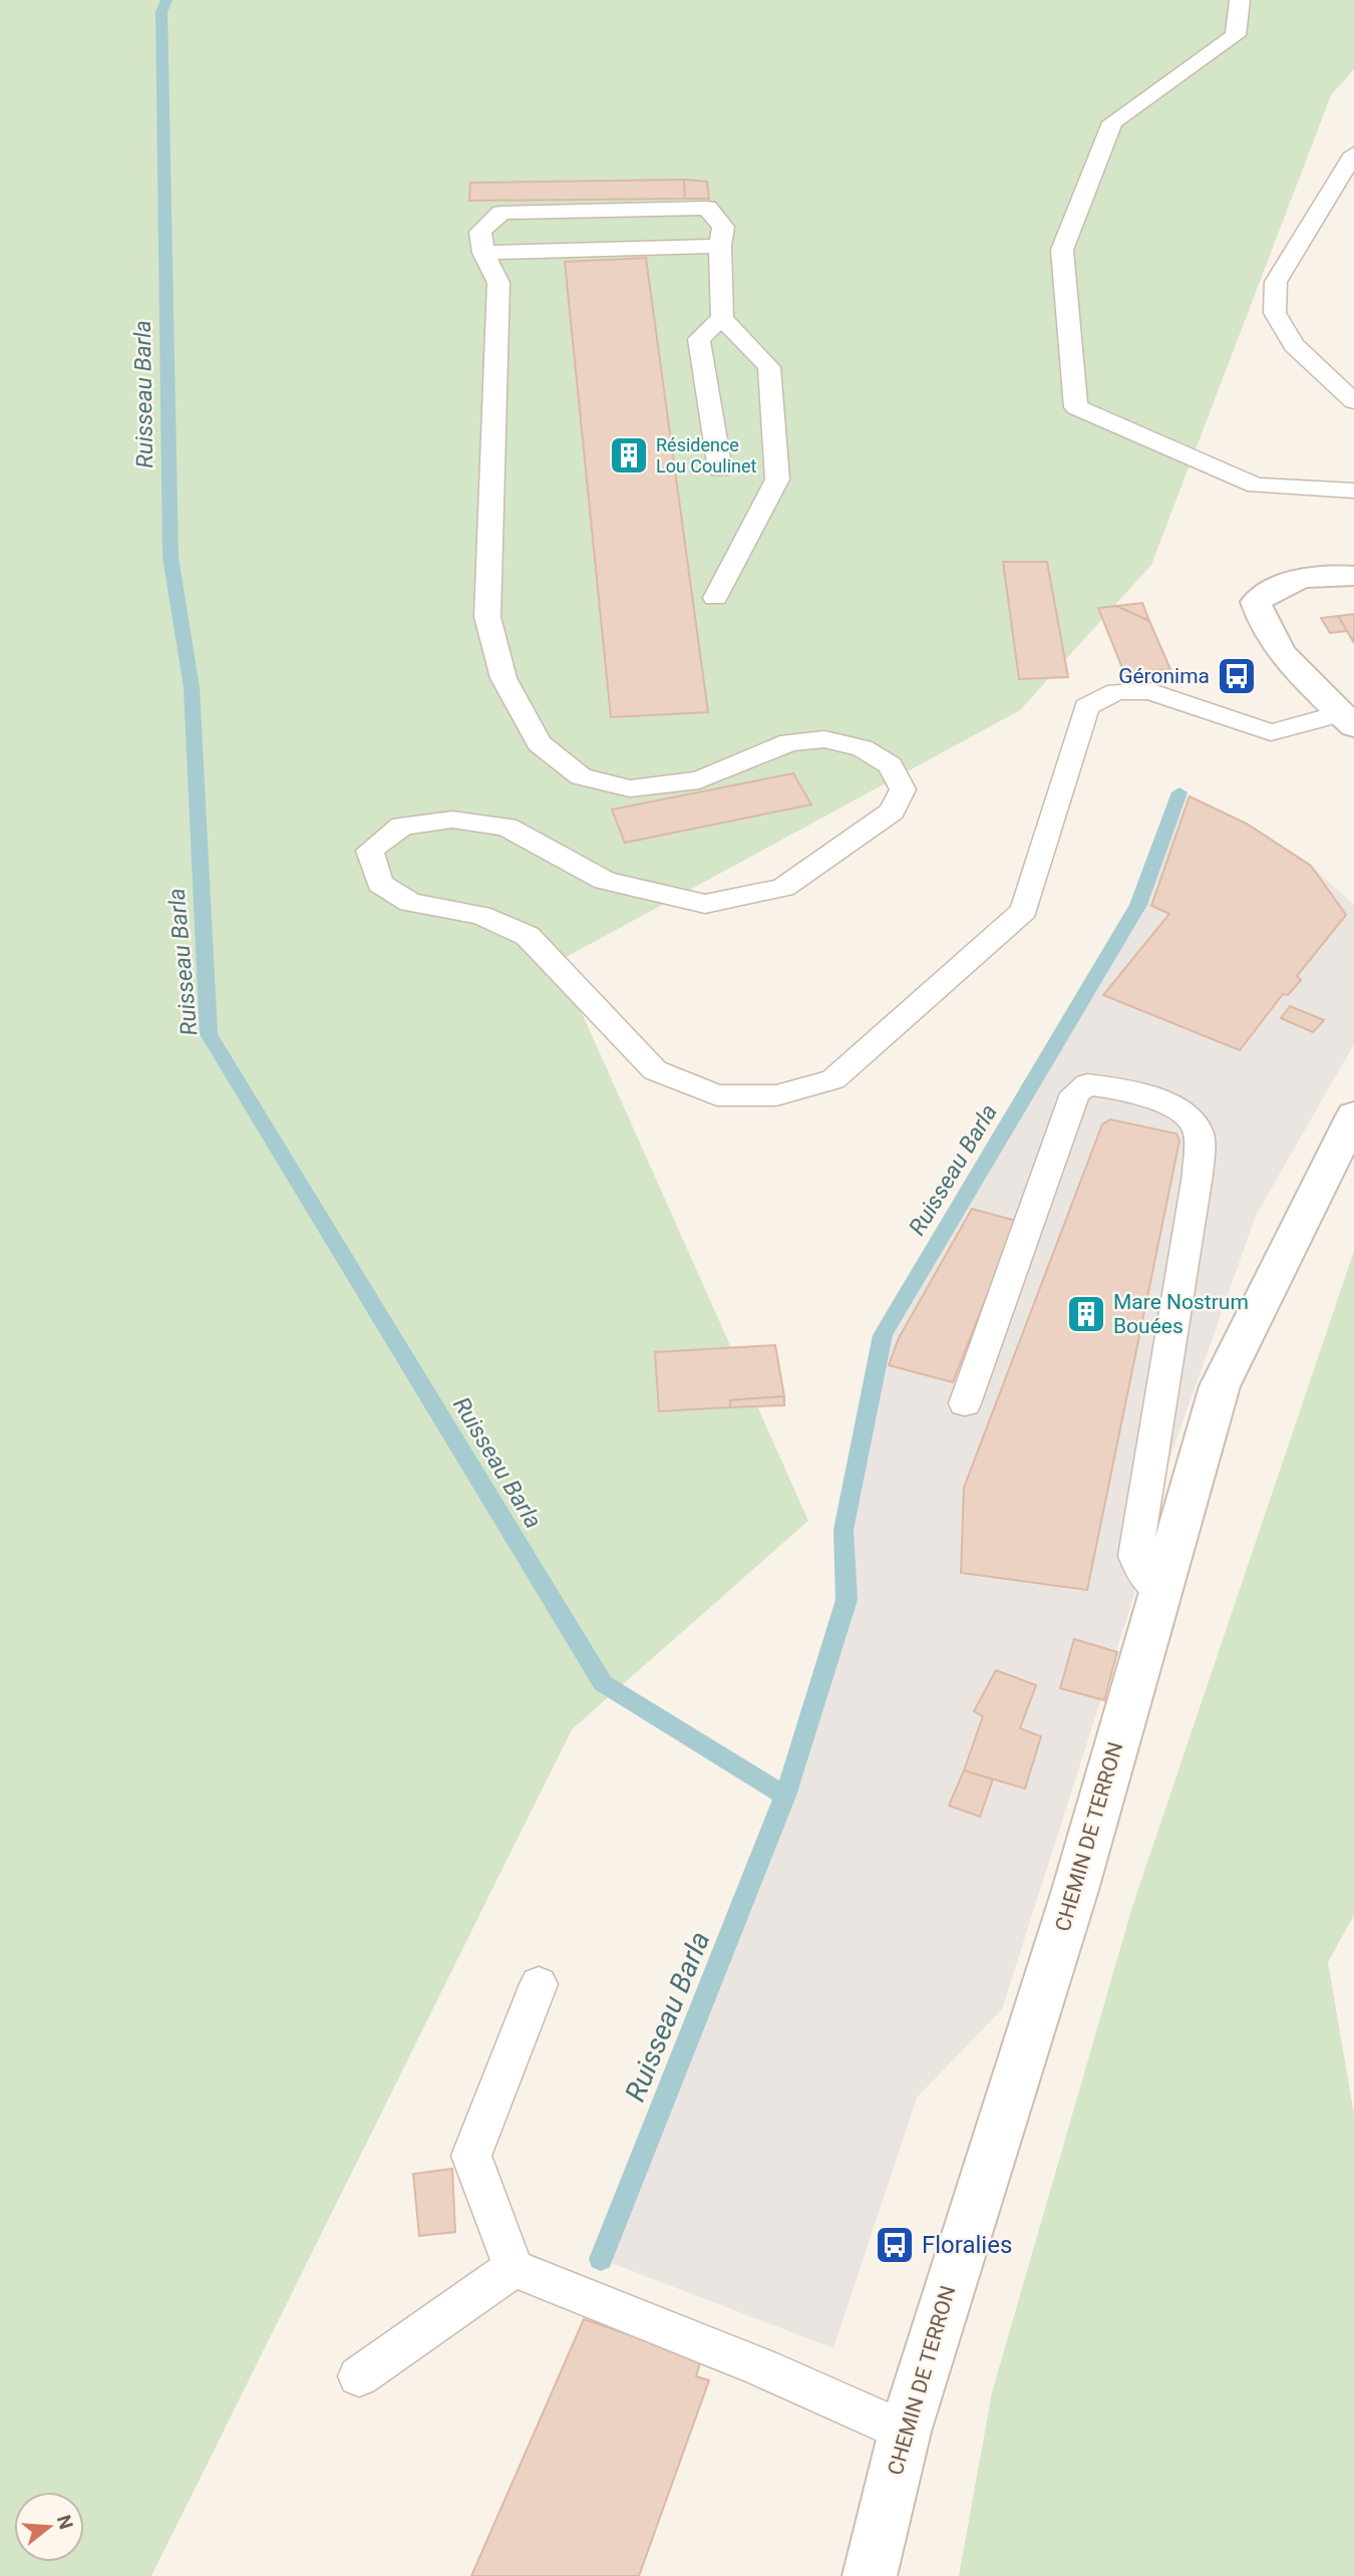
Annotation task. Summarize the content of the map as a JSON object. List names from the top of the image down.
{
  "streets": {
    "street": ["CHEMIN DE TERRON"]
  },
  "water": ["Ruisseau Barla"],
  "places": {
    "building": ["Résidence Lou Coulinet", "Mare Nostrum Bouées"],
    "bus stop": ["Géronima", "Floralies"]
  },
  "north": "right"
}
